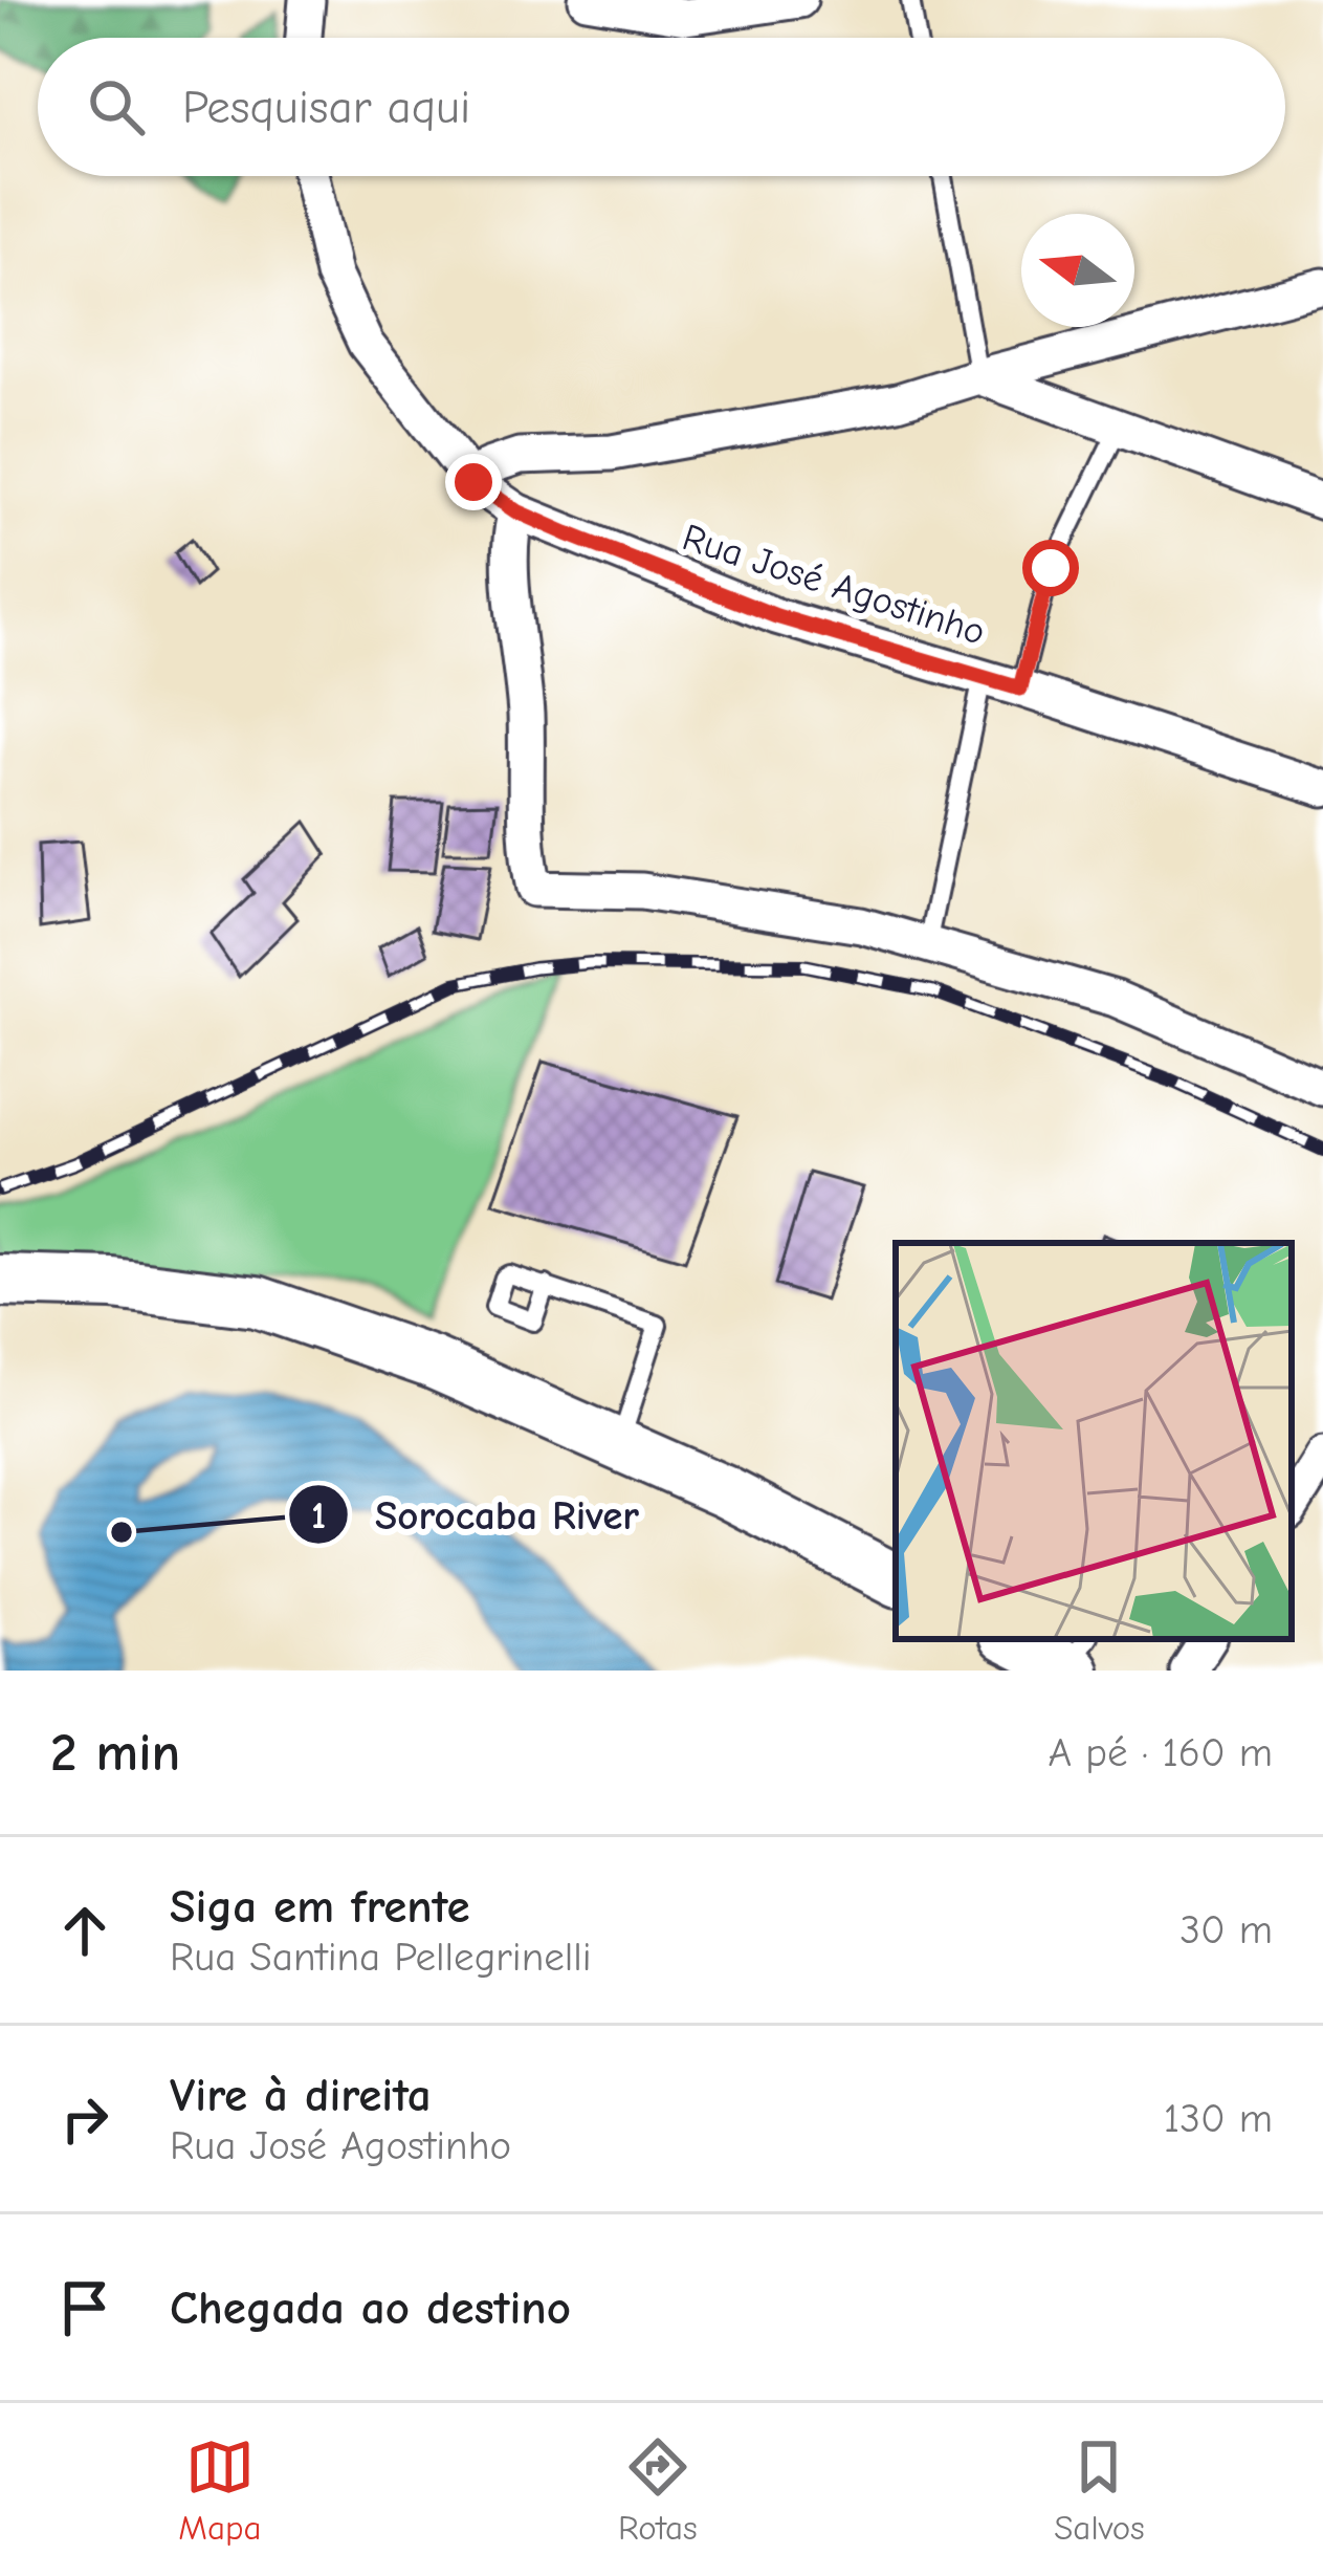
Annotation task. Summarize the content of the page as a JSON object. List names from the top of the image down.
{
  "streets": {
    "street": ["Rua José Agostinho"]
  },
  "places": ["Sorocaba River"],
  "north": "left",
  "page": {
    "search": "Pesquisar aqui",
    "heading": ["2 min", "A pé · 160 m"],
    "list": [
      ["Siga em frente", "Rua Santina Pellegrinelli", "30 m"],
      ["Vire à direita", "Rua José Agostinho", "130 m"],
      "Chegada ao destino"
    ],
    "nav": ["Mapa", "Rotas", "Salvos"]
  }
}
